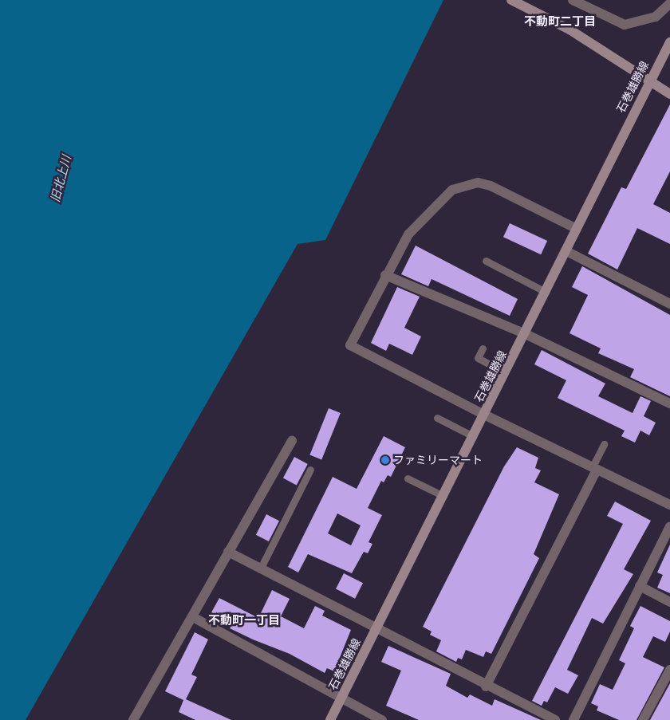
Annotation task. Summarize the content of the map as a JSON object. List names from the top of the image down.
{
  "streets": {
    "main road": ["石巻雄勝線"]
  },
  "districts": ["不動町二丁目", "不動町一丁目"],
  "water": ["旧北上川"],
  "places": ["ファミリーマート"]
}
